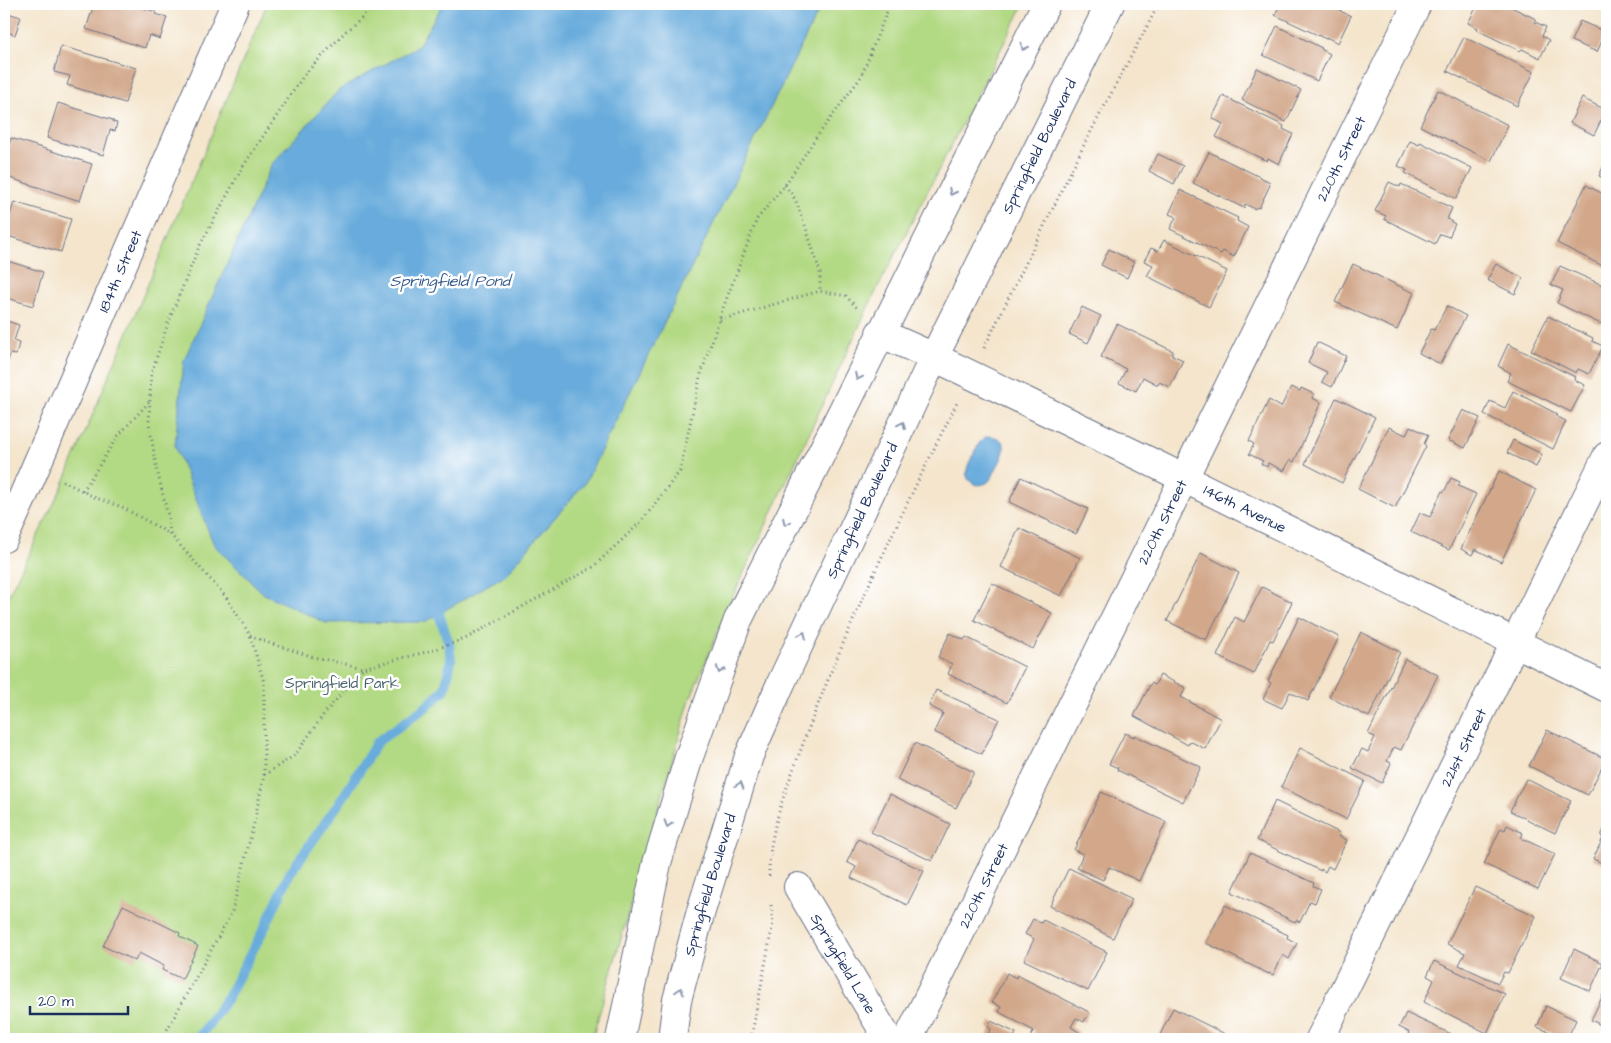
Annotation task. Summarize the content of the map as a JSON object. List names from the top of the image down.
{
  "streets": {
    "street": [
      "Springfield Boulevard",
      "220th Street",
      "184th Street",
      "146th Avenue",
      "221st Street",
      "Springfield Lane"
    ]
  },
  "crossings": [
    ["Springfield Boulevard", "146th Avenue"],
    ["220th Street", "146th Avenue"],
    ["146th Avenue", "221st Street"]
  ],
  "water": ["Springfield Pond"],
  "parks": ["Springfield Park"],
  "scale_bar": "20 m"
}
